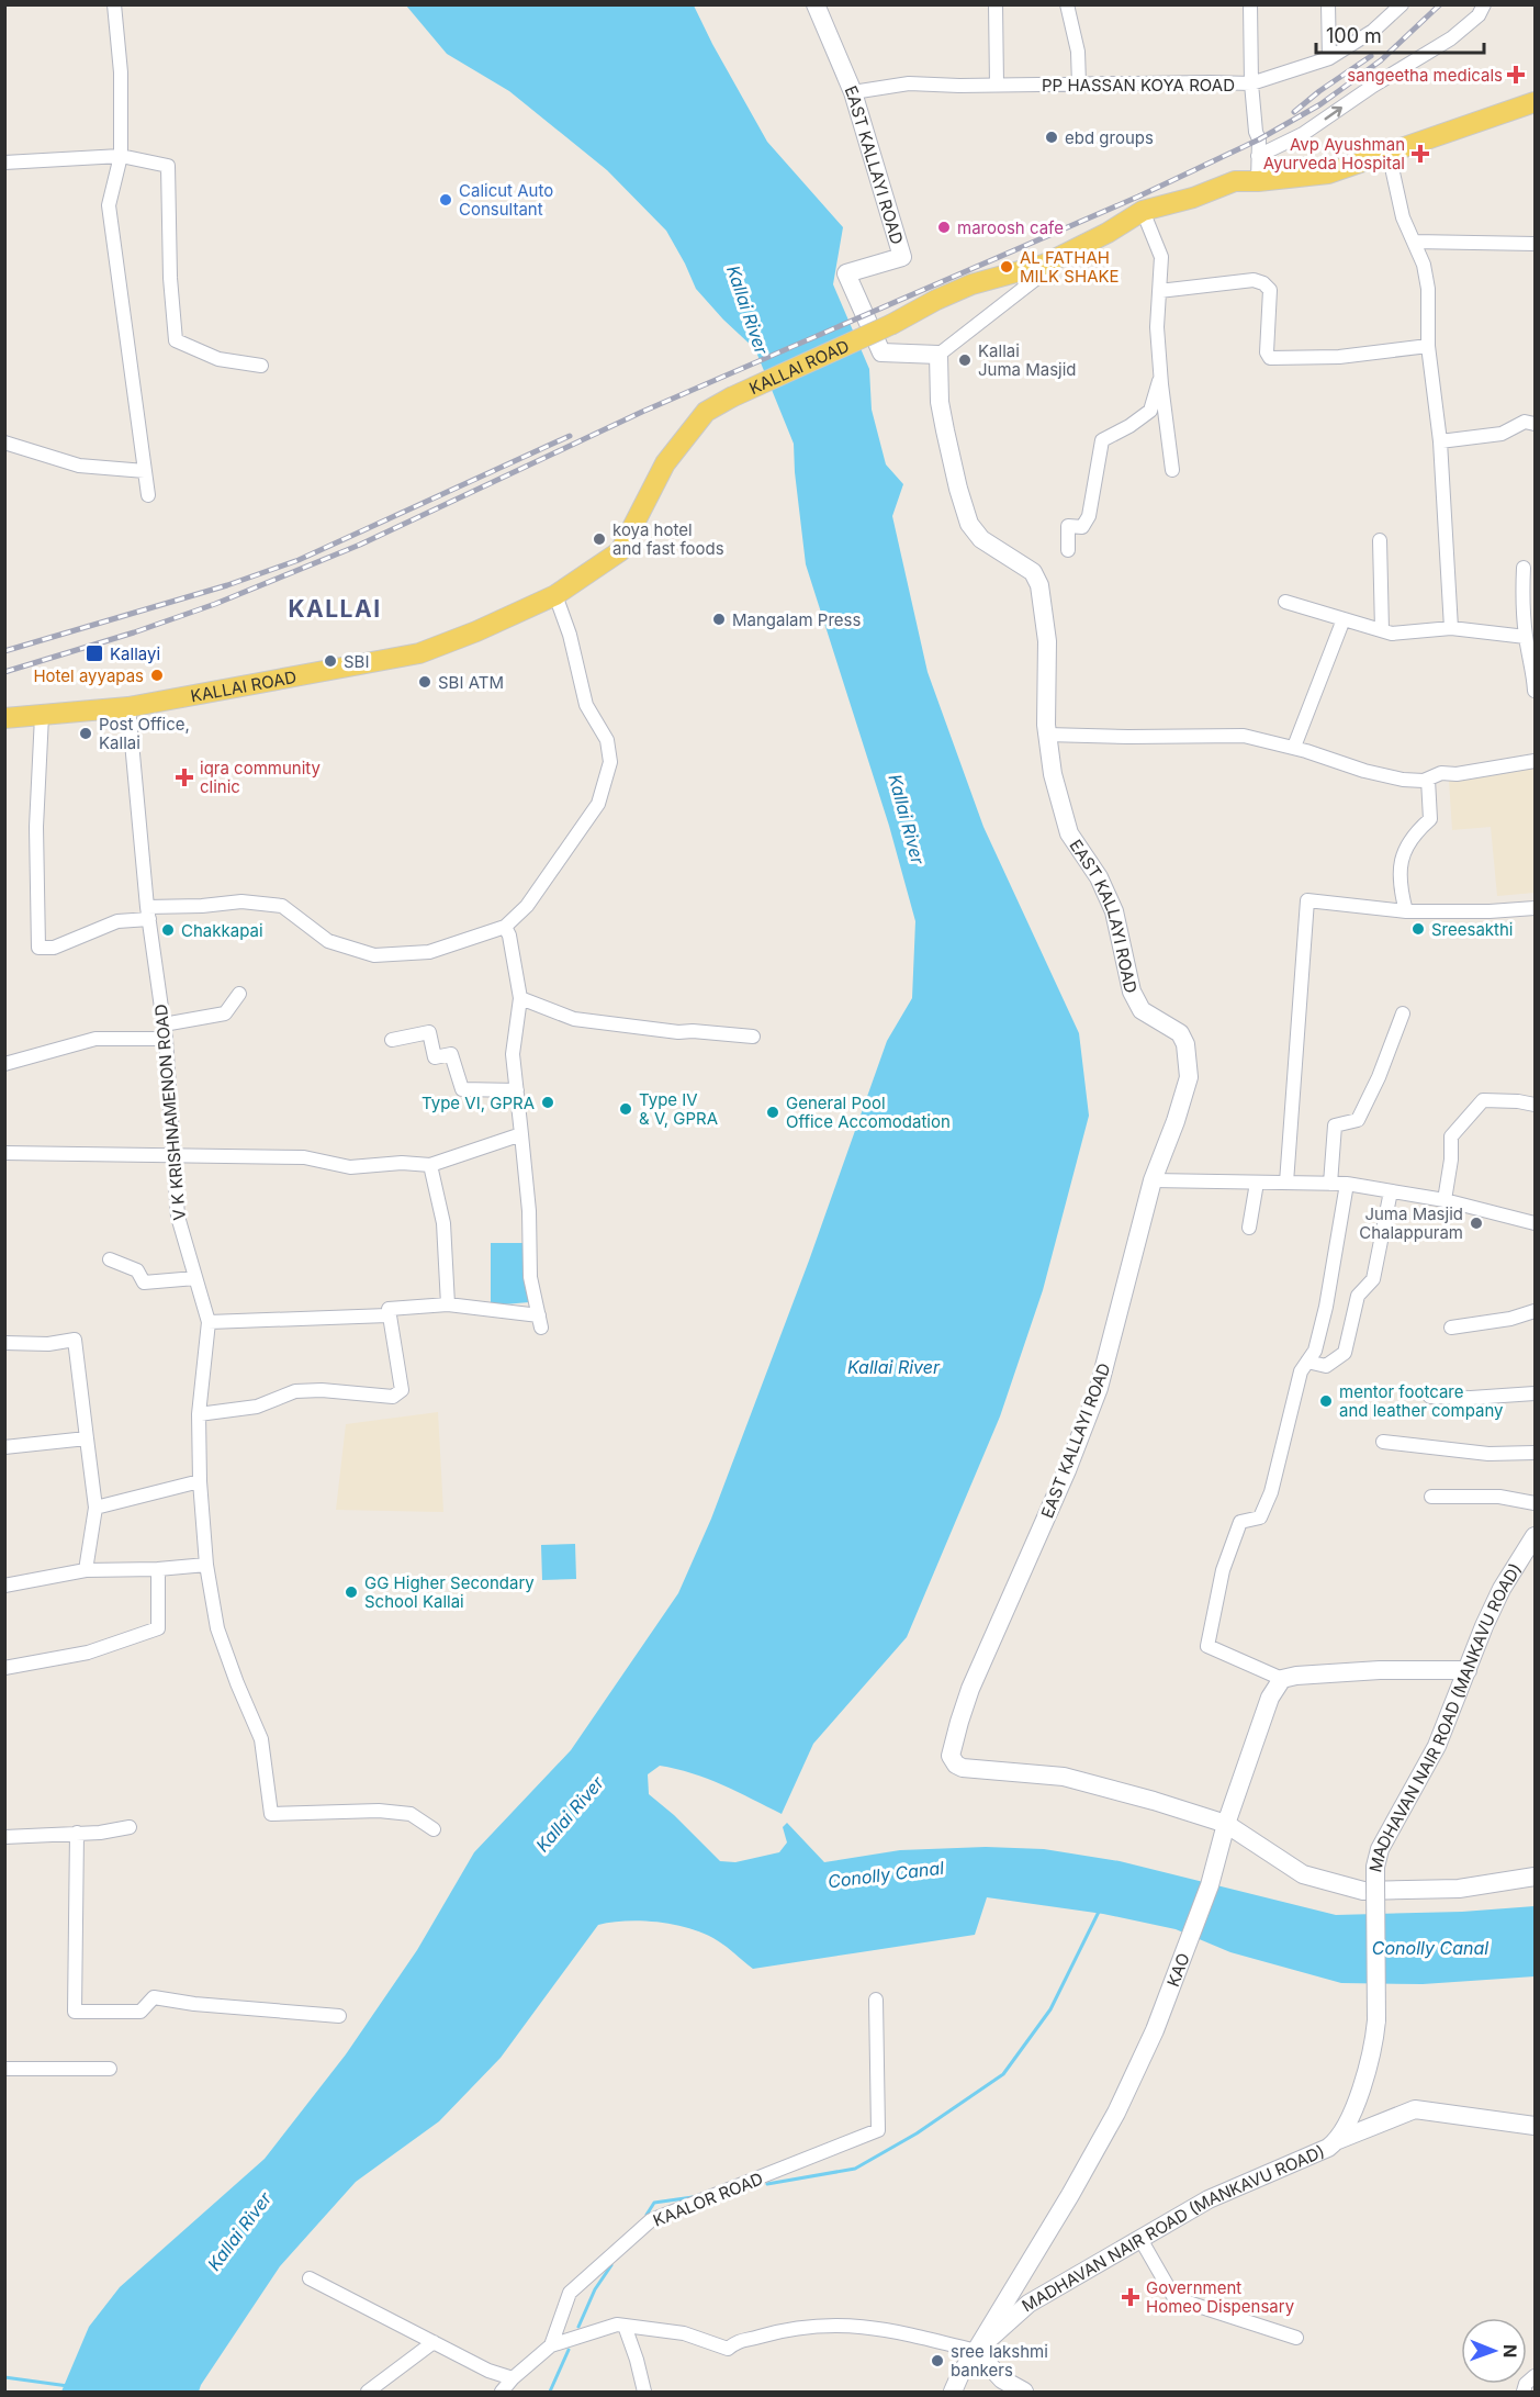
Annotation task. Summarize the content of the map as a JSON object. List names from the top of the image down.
{
  "streets": {
    "main road": ["KALLAI ROAD"],
    "street": [
      "PP HASSAN KOYA ROAD",
      "EAST KALLAYI ROAD",
      "V K KRISHNAMENON ROAD",
      "MADHAVAN NAIR ROAD (MANKAVU ROAD)",
      "KAO",
      "KAALOR ROAD"
    ]
  },
  "crossings": [
    ["PP HASSAN KOYA ROAD", "EAST KALLAYI ROAD"],
    ["EAST KALLAYI ROAD", "MADHAVAN NAIR ROAD (MANKAVU ROAD)"],
    ["EAST KALLAYI ROAD", "KAO"],
    ["KALLAI ROAD", "V K KRISHNAMENON ROAD"],
    ["MADHAVAN NAIR ROAD (MANKAVU ROAD)", "KAO"]
  ],
  "districts": ["KALLAI"],
  "water": ["Kallai River", "Conolly Canal"],
  "places": {
    "health": [
      "sangeetha medicals",
      "Avp Ayushman Ayurveda Hospital",
      "iqra community clinic",
      "Government Homeo Dispensary"
    ],
    "other": [
      "ebd groups",
      "Calicut Auto Consultant",
      "maroosh cafe",
      "AL FATHAH MILK SHAKE",
      "Kallai Juma Masjid",
      "koya hotel and fast foods",
      "Mangalam Press",
      "SBI",
      "Hotel ayyapas",
      "SBI ATM",
      "Post Office, Kallai",
      "Sreesakthi",
      "Chakkapai",
      "Type VI, GPRA",
      "Type IV & V, GPRA",
      "General Pool Office Accomodation",
      "Juma Masjid Chalappuram",
      "mentor footcare and leather company",
      "GG Higher Secondary School Kallai",
      "sree lakshmi bankers"
    ],
    "transit": ["Kallayi"]
  },
  "scale_bar": "100 m",
  "north": "right"
}
